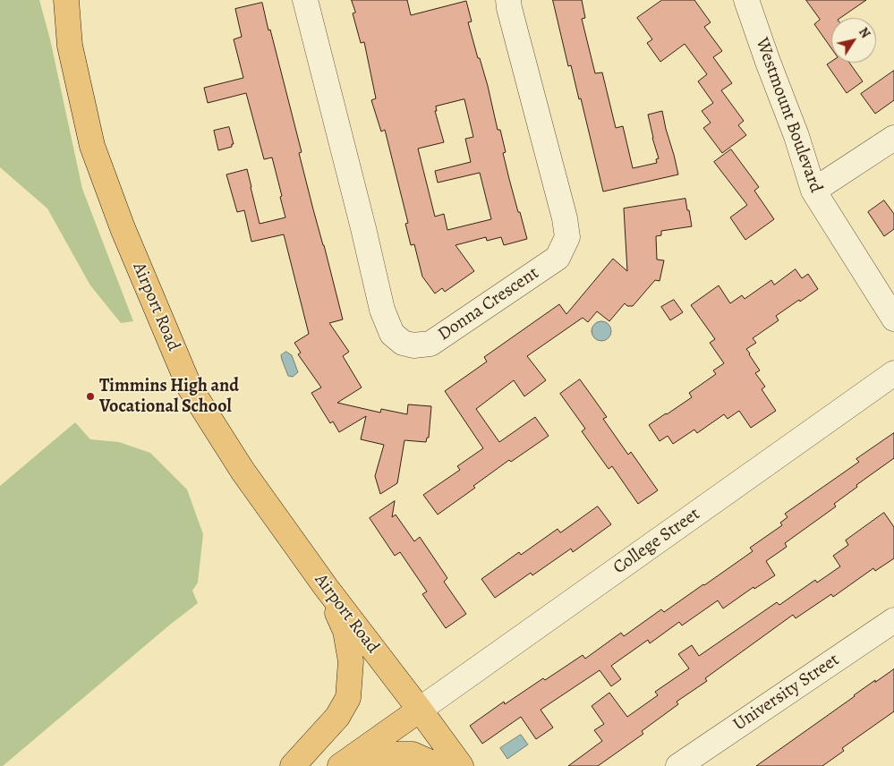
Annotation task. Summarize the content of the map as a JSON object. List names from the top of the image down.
{
  "streets": {
    "main road": ["Airport Road"],
    "street": [
      "Westmount Boulevard",
      "Donna Crescent",
      "College Street",
      "University Street"
    ]
  },
  "crossings": [
    ["Airport Road", "College Street"]
  ],
  "places": ["Timmins High and Vocational School"],
  "north": "top right"
}
